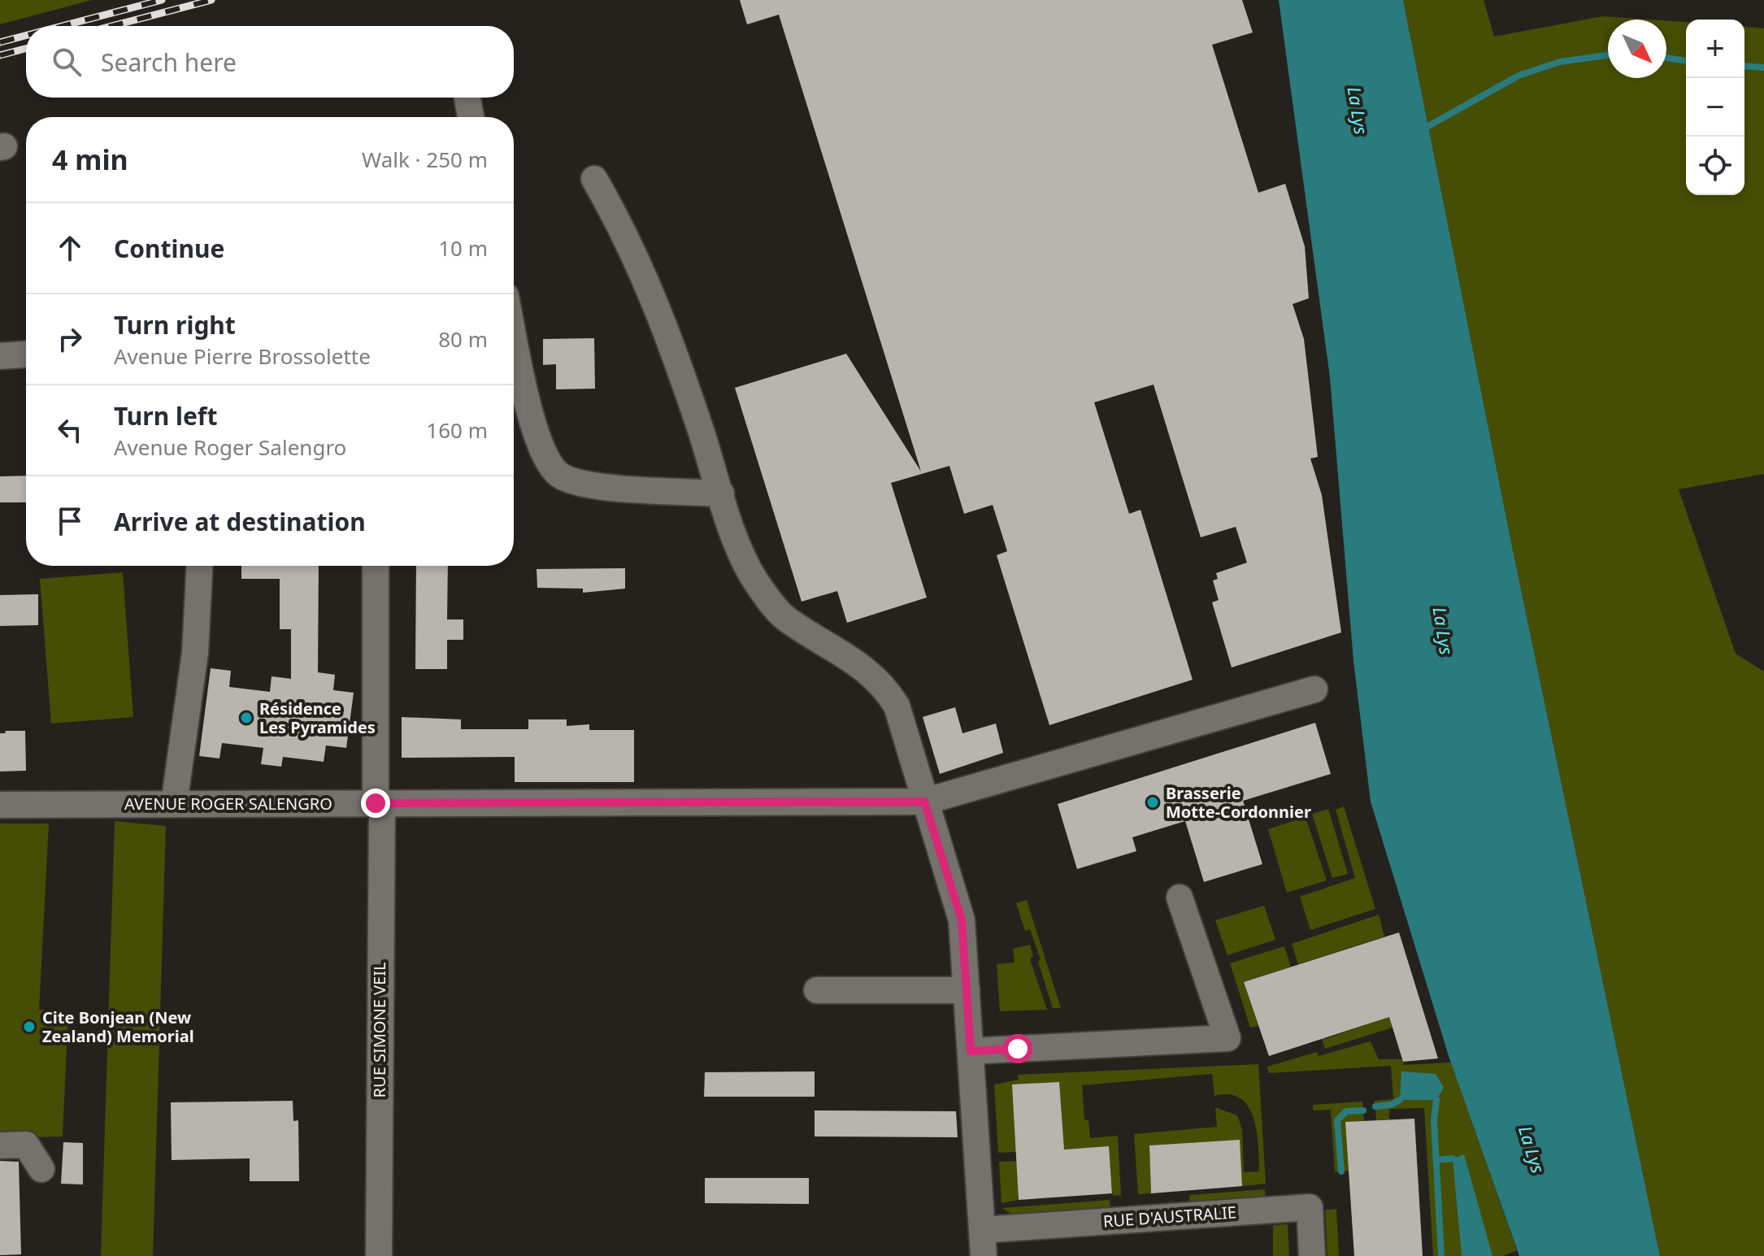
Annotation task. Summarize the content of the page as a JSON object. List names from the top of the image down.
{
  "streets": {
    "street": ["AVENUE ROGER SALENGRO", "RUE SIMONE VEIL", "RUE D'AUSTRALIE"]
  },
  "crossings": [
    ["AVENUE ROGER SALENGRO", "RUE SIMONE VEIL"]
  ],
  "water": ["La Lys"],
  "places": ["Résidence Les Pyramides", "Brasserie Motte-Cordonnier", "Cite Bonjean (New Zealand) Memorial"],
  "north": "bottom right",
  "page": {
    "map_buttons": ["+", "−"],
    "search": "Search here",
    "heading": ["4 min", "Walk · 250 m"],
    "list": [
      ["Continue", "10 m"],
      ["Turn right", "Avenue Pierre Brossolette", "80 m"],
      ["Turn left", "Avenue Roger Salengro", "160 m"],
      "Arrive at destination"
    ]
  }
}
